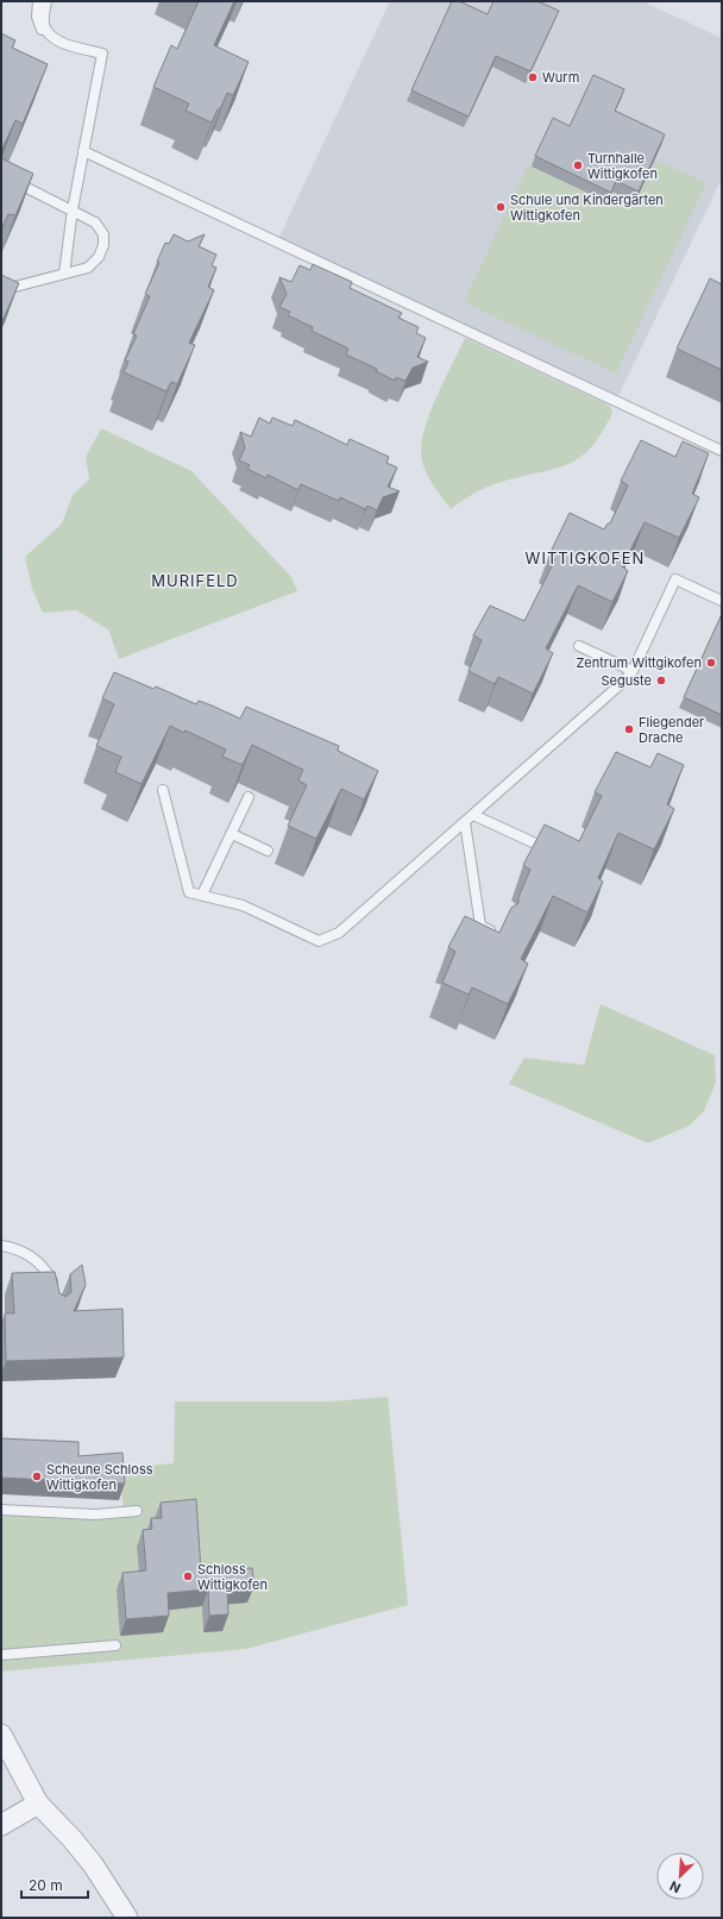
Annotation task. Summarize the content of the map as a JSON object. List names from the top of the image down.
{
  "districts": ["WITTIGKOFEN", "MURIFELD"],
  "places": [
    "Wurm",
    "Turnhalle Wittigkofen",
    "Schule und Kindergärten Wittigkofen",
    "Zentrum Wittgikofen",
    "Seguste",
    "Fliegender Drache",
    "Scheune Schloss Wittigkofen",
    "Schloss Wittigkofen"
  ],
  "scale_bar": "20 m",
  "north": "bottom left"
}
